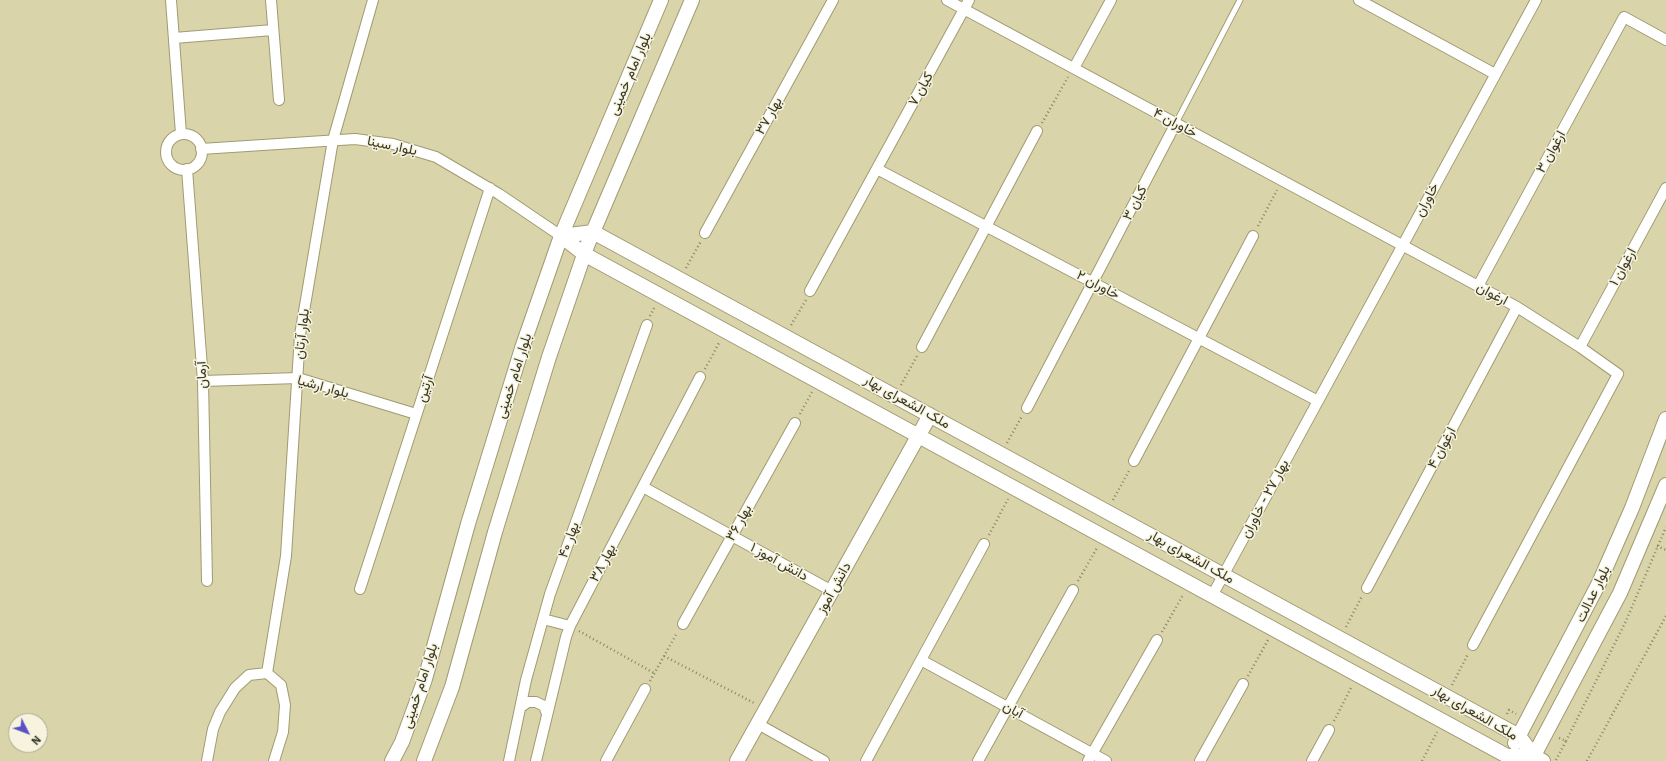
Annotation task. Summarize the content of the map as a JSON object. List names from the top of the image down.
{
  "streets": {
    "street": [
      "بلوار امام خمینی",
      "کیان ۷",
      "بهار ۳۷",
      "خاوران ۴",
      "بلوار سینا",
      "ارغوان ۳",
      "خاوران",
      "کیان ۳",
      "ارغوان ۱",
      "خاوران ۲",
      "ارغوان",
      "بلوار آرتان",
      "آرمان",
      "بلوار ارشیا",
      "آرتین",
      "ملک الشعرای بهار",
      "ارغوان ۴",
      "بهار ۲۷ - خاوران",
      "بهار ۳۶",
      "بهار ۴۰",
      "دانش آموز ۱",
      "بهار ۳۸",
      "دانش آموز",
      "بلوار عدالت",
      "آبان"
    ]
  },
  "crossings": [
    ["بلوار امام خمینی", "بلوار سینا"],
    ["بلوار امام خمینی", "ملک الشعرای بهار"],
    ["کیان ۷", "خاوران ۴"],
    ["کیان ۷", "خاوران ۲"],
    ["خاوران ۴", "خاوران"],
    ["خاوران ۴", "کیان ۳"],
    ["خاوران ۴", "ارغوان"],
    ["بلوار سینا", "بلوار آرتان"],
    ["بلوار سینا", "آرمان"],
    ["بلوار سینا", "آرتین"],
    ["بلوار سینا", "ملک الشعرای بهار"],
    ["ارغوان ۳", "ارغوان"],
    ["خاوران", "خاوران ۲"],
    ["خاوران", "ارغوان"],
    ["خاوران", "بهار ۲۷ - خاوران"],
    ["کیان ۳", "خاوران ۲"],
    ["ارغوان ۱", "ارغوان"],
    ["خاوران ۲", "بهار ۲۷ - خاوران"],
    ["ارغوان", "ارغوان ۴"],
    ["بلوار آرتان", "بلوار ارشیا"],
    ["آرمان", "بلوار ارشیا"],
    ["بلوار ارشیا", "آرتین"],
    ["ملک الشعرای بهار", "بهار ۲۷ - خاوران"],
    ["ملک الشعرای بهار", "دانش آموز"],
    ["ملک الشعرای بهار", "بلوار عدالت"],
    ["بهار ۳۶", "دانش آموز ۱"],
    ["دانش آموز ۱", "بهار ۳۸"],
    ["دانش آموز ۱", "دانش آموز"]
  ],
  "north": "bottom right"
}
